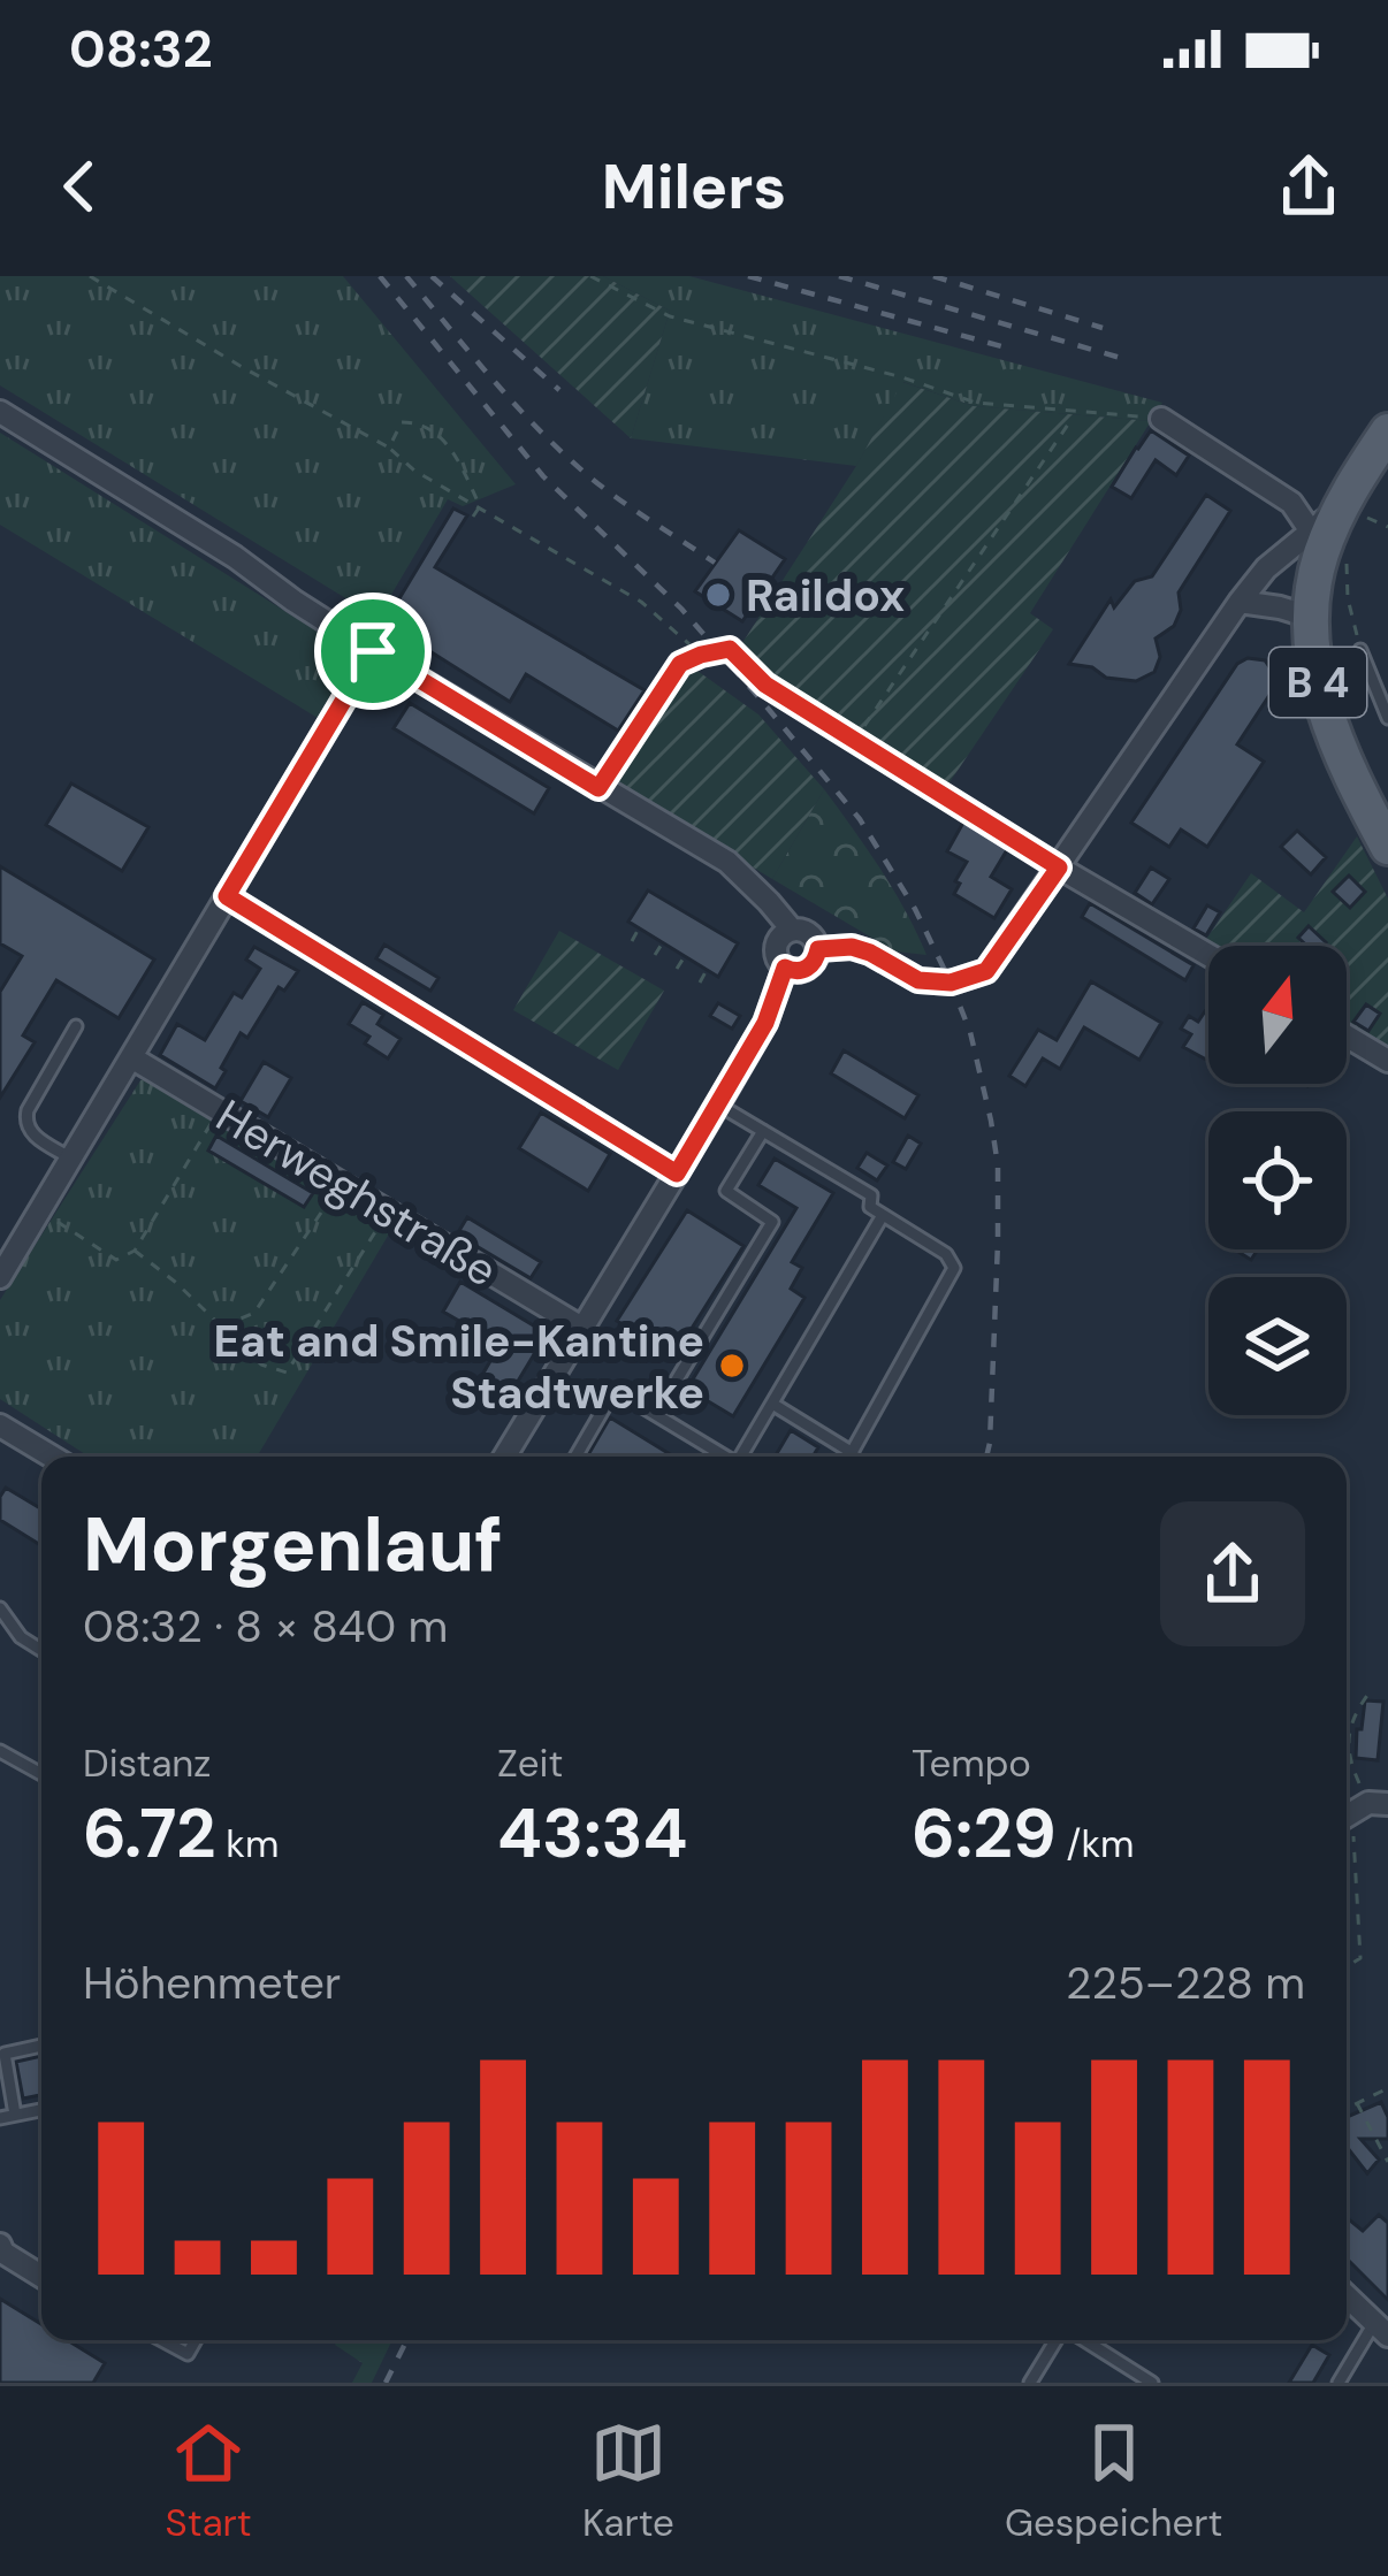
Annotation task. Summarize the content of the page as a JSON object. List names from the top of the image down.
{
  "streets": {
    "main road": ["B 4"],
    "street": ["Herweghstraße"]
  },
  "places": ["Raildox", "Eat and Smile-Kantine Stadtwerke"],
  "north": "top",
  "page": {
    "status": "08:32",
    "header": "Milers",
    "heading": ["Morgenlauf", "08:32 · 8 × 840 m"],
    "stats": [
      ["Distanz", "6.72 km"],
      ["Zeit", "43:34"],
      ["Tempo", "6:29 /km"]
    ],
    "chart": ["Höhenmeter", "225–228 m"],
    "tabs": ["Start", "Karte", "Gespeichert"]
  }
}
